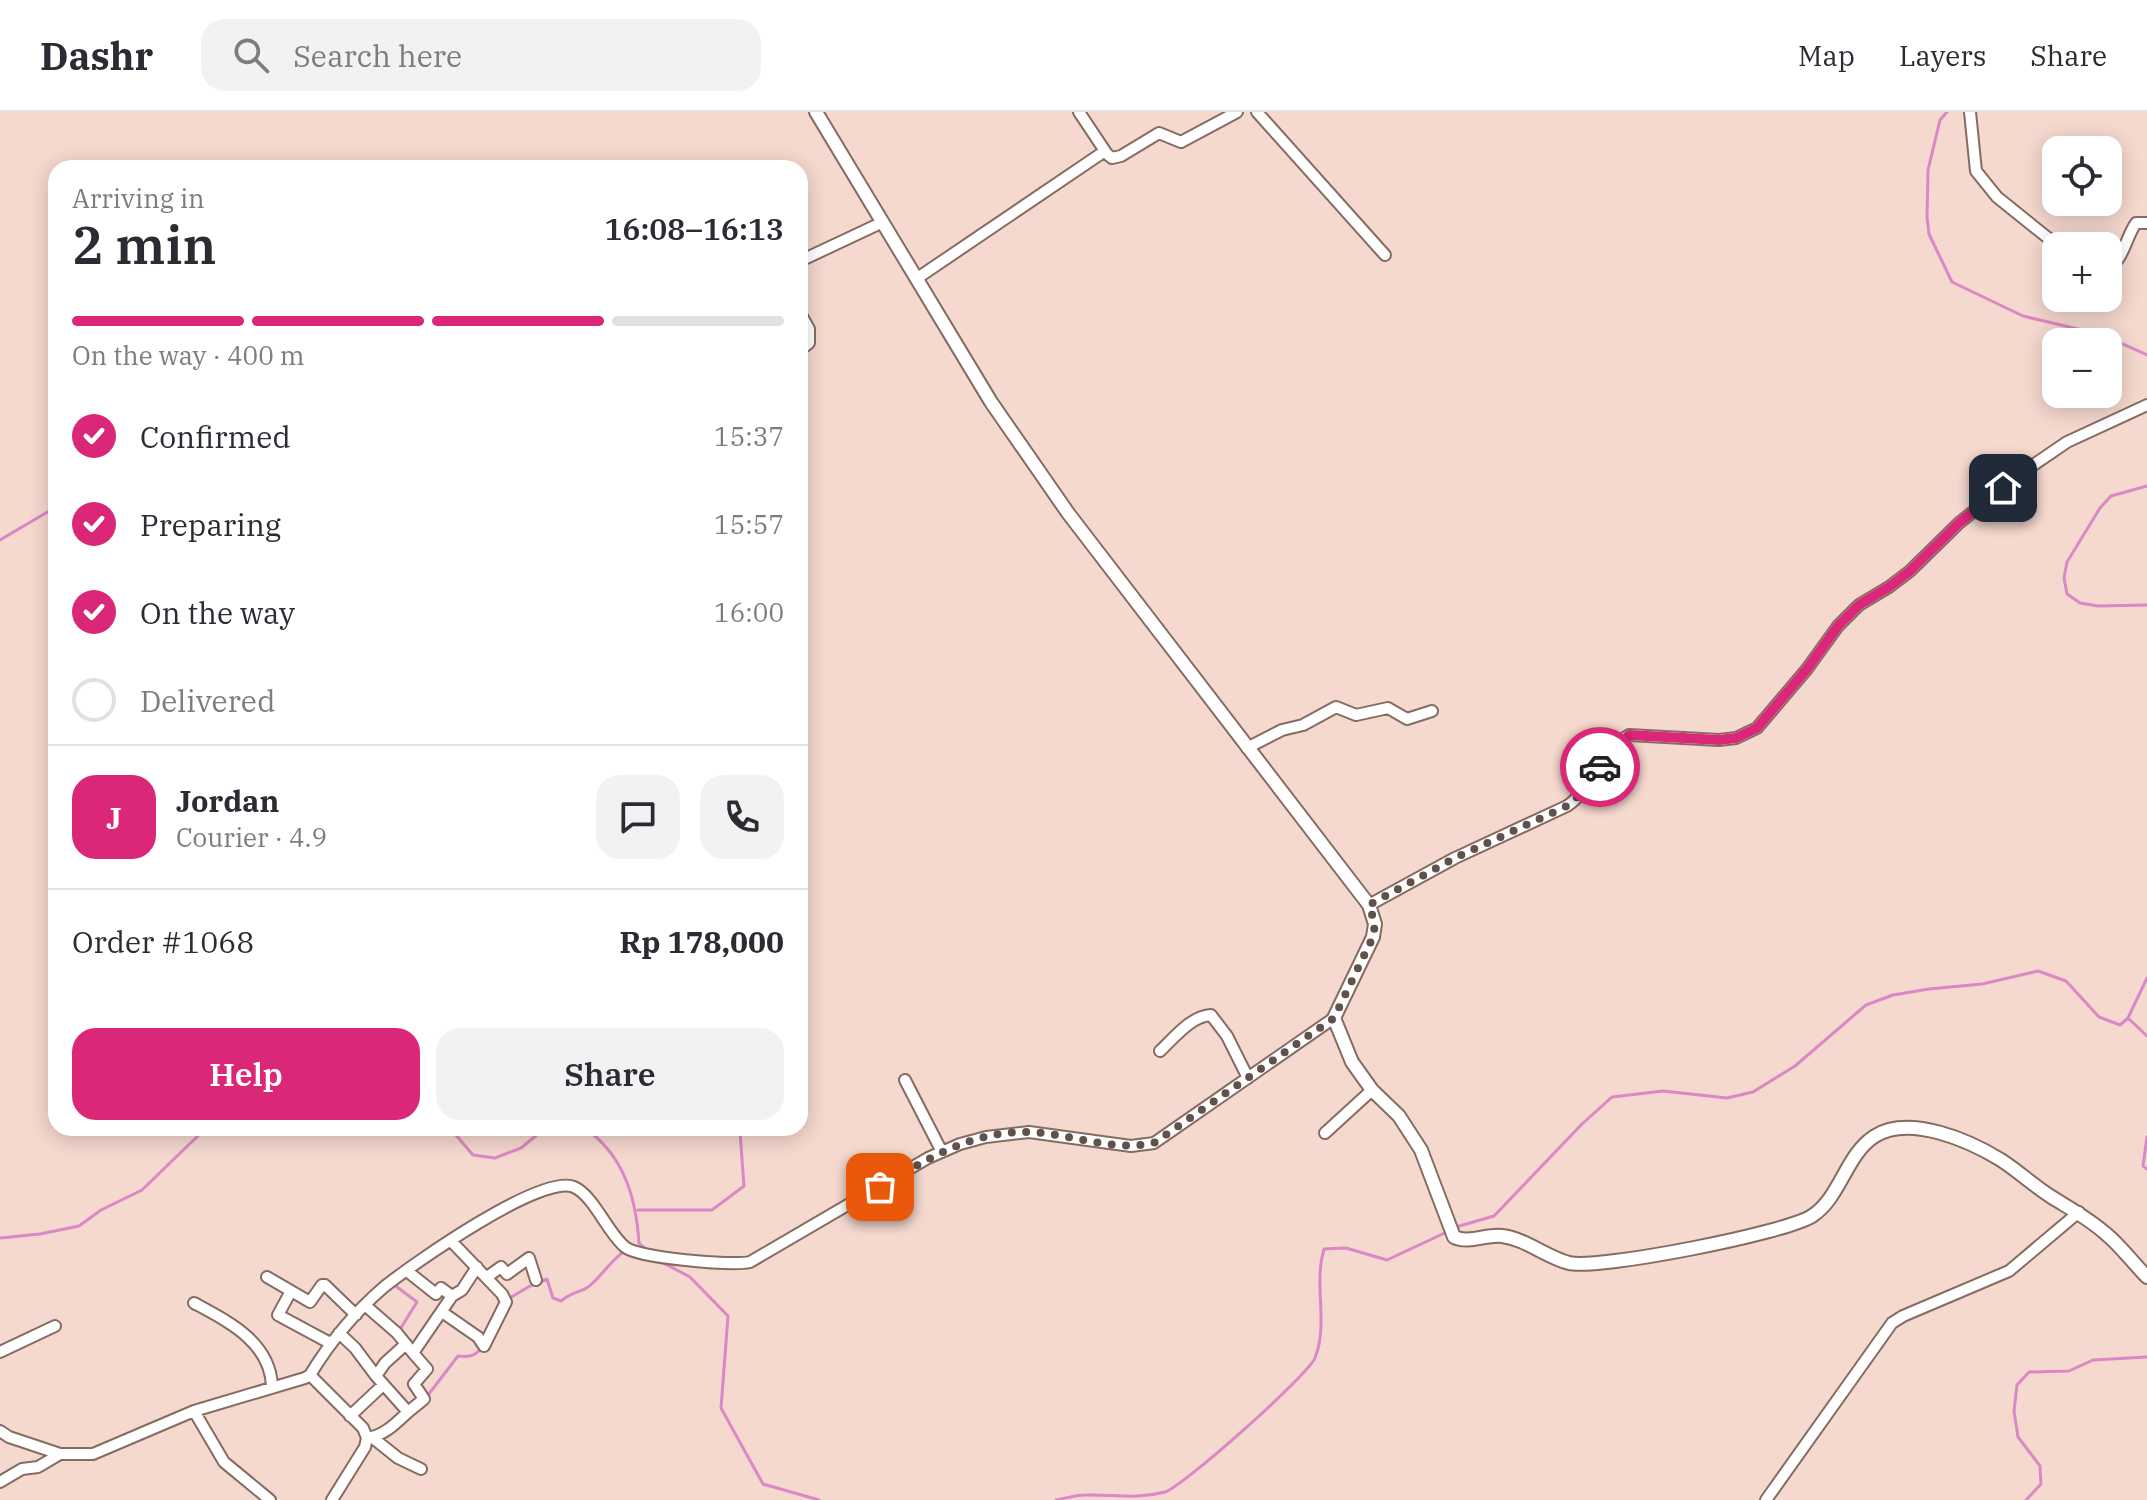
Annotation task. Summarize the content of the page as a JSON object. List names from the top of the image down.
{
  "page": {
    "header": "Dashr",
    "search": "Search here",
    "nav": ["Map", "Layers", "Share"],
    "map_buttons": ["+", "−"],
    "heading": ["2 min", "Arriving in", "16:08–16:13"],
    "panel": [
      "Jordan",
      "Courier · 4.9",
      "Order #1068",
      "Rp 178,000"
    ],
    "bar": "On the way · 400 m",
    "list": [
      ["Confirmed", "15:37"],
      ["Preparing", "15:57"],
      ["On the way", "16:00"],
      "Delivered"
    ],
    "round": "J",
    "buttons": ["Help", "Share"]
  }
}
